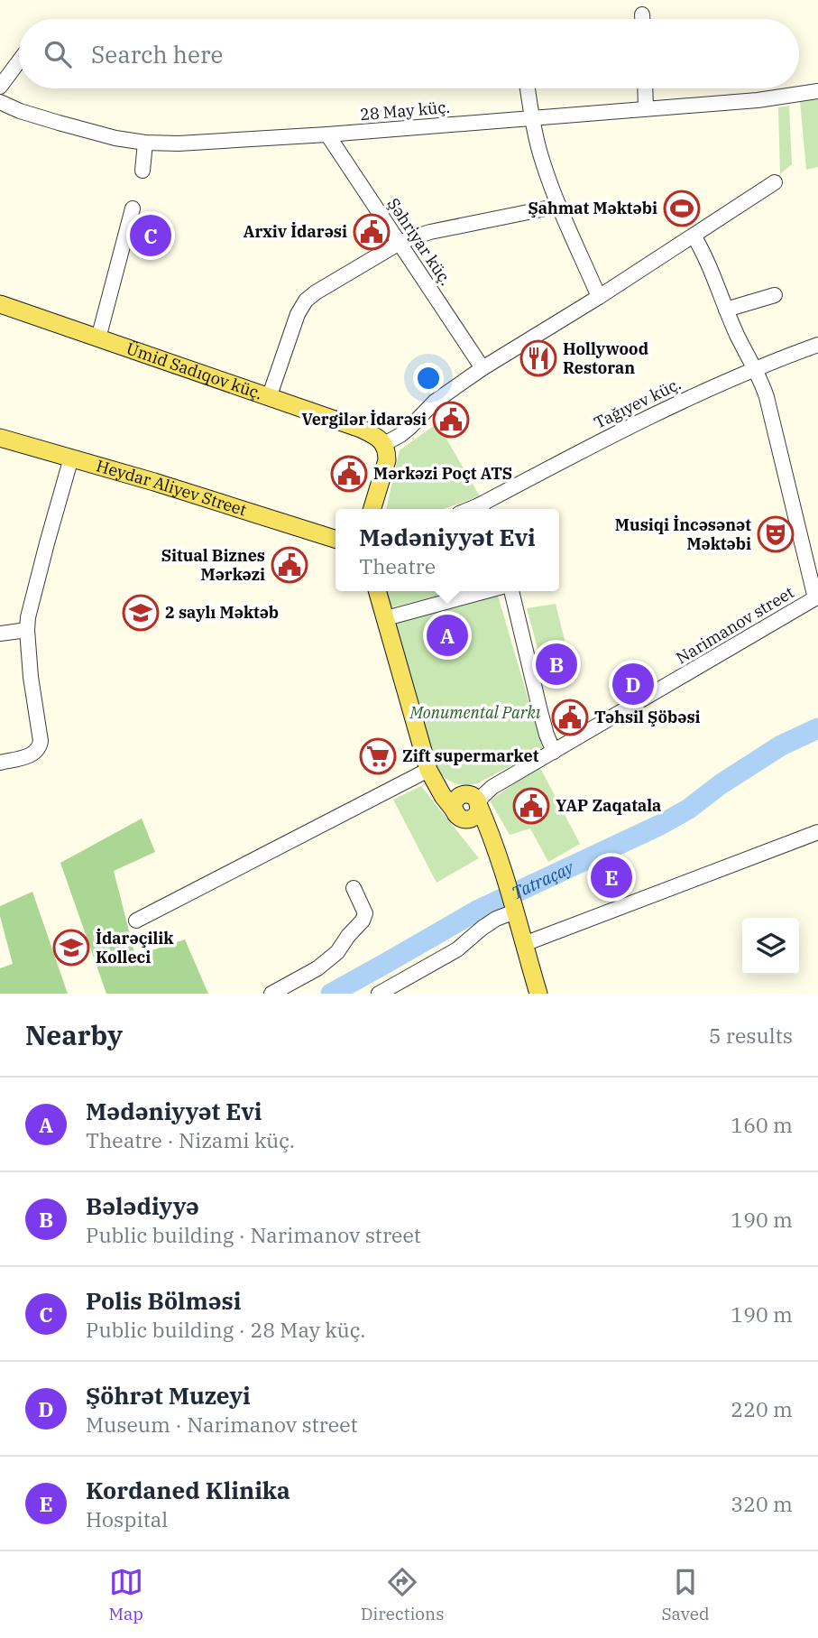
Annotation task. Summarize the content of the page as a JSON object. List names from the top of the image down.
{
  "streets": {
    "main road": ["Ümid Sadıqov küç.", "Heydar Aliyev Street"],
    "street": [
      "28 May küç.",
      "Şəhriyar küç.",
      "Tağıyev küç.",
      "Narimanov street"
    ]
  },
  "crossings": [
    ["28 May küç.", "Şəhriyar küç."]
  ],
  "water": ["Tatraçay"],
  "parks": ["Monumental Parkı"],
  "places": {
    "sports": ["Şahmat Məktəbi"],
    "public building": [
      "Arxiv İdarəsi",
      "Vergilər İdarəsi",
      "Mərkəzi Poçt ATS",
      "Situal Biznes Mərkəzi",
      "Təhsil Şöbəsi",
      "YAP Zaqatala"
    ],
    "restaurant": ["Hollywood Restoran"],
    "theatre": ["Musiqi İncəsənət Məktəbi"],
    "school or university": ["2 saylı Məktəb", "İdarəçilik Kolleci"],
    "supermarket": ["Zift supermarket"]
  },
  "page": {
    "search": "Search here",
    "pins": [
      "C",
      "A",
      "B",
      "D",
      "E"
    ],
    "popup": ["Mədəniyyət Evi", "Theatre"],
    "heading": ["Nearby", "5 results"],
    "list": [
      {
        "mark": "A",
        "name": "Mədəniyyət Evi",
        "note": "Theatre · Nizami küç.",
        "value": "160 m"
      },
      {
        "mark": "B",
        "name": "Bələdiyyə",
        "note": "Public building · Narimanov street",
        "value": "190 m"
      },
      {
        "mark": "C",
        "name": "Polis Bölməsi",
        "note": "Public building · 28 May küç.",
        "value": "190 m"
      },
      {
        "mark": "D",
        "name": "Şöhrət Muzeyi",
        "note": "Museum · Narimanov street",
        "value": "220 m"
      },
      {
        "mark": "E",
        "name": "Kordaned Klinika",
        "note": "Hospital",
        "value": "320 m"
      }
    ],
    "nav": ["Map", "Directions", "Saved"]
  }
}
